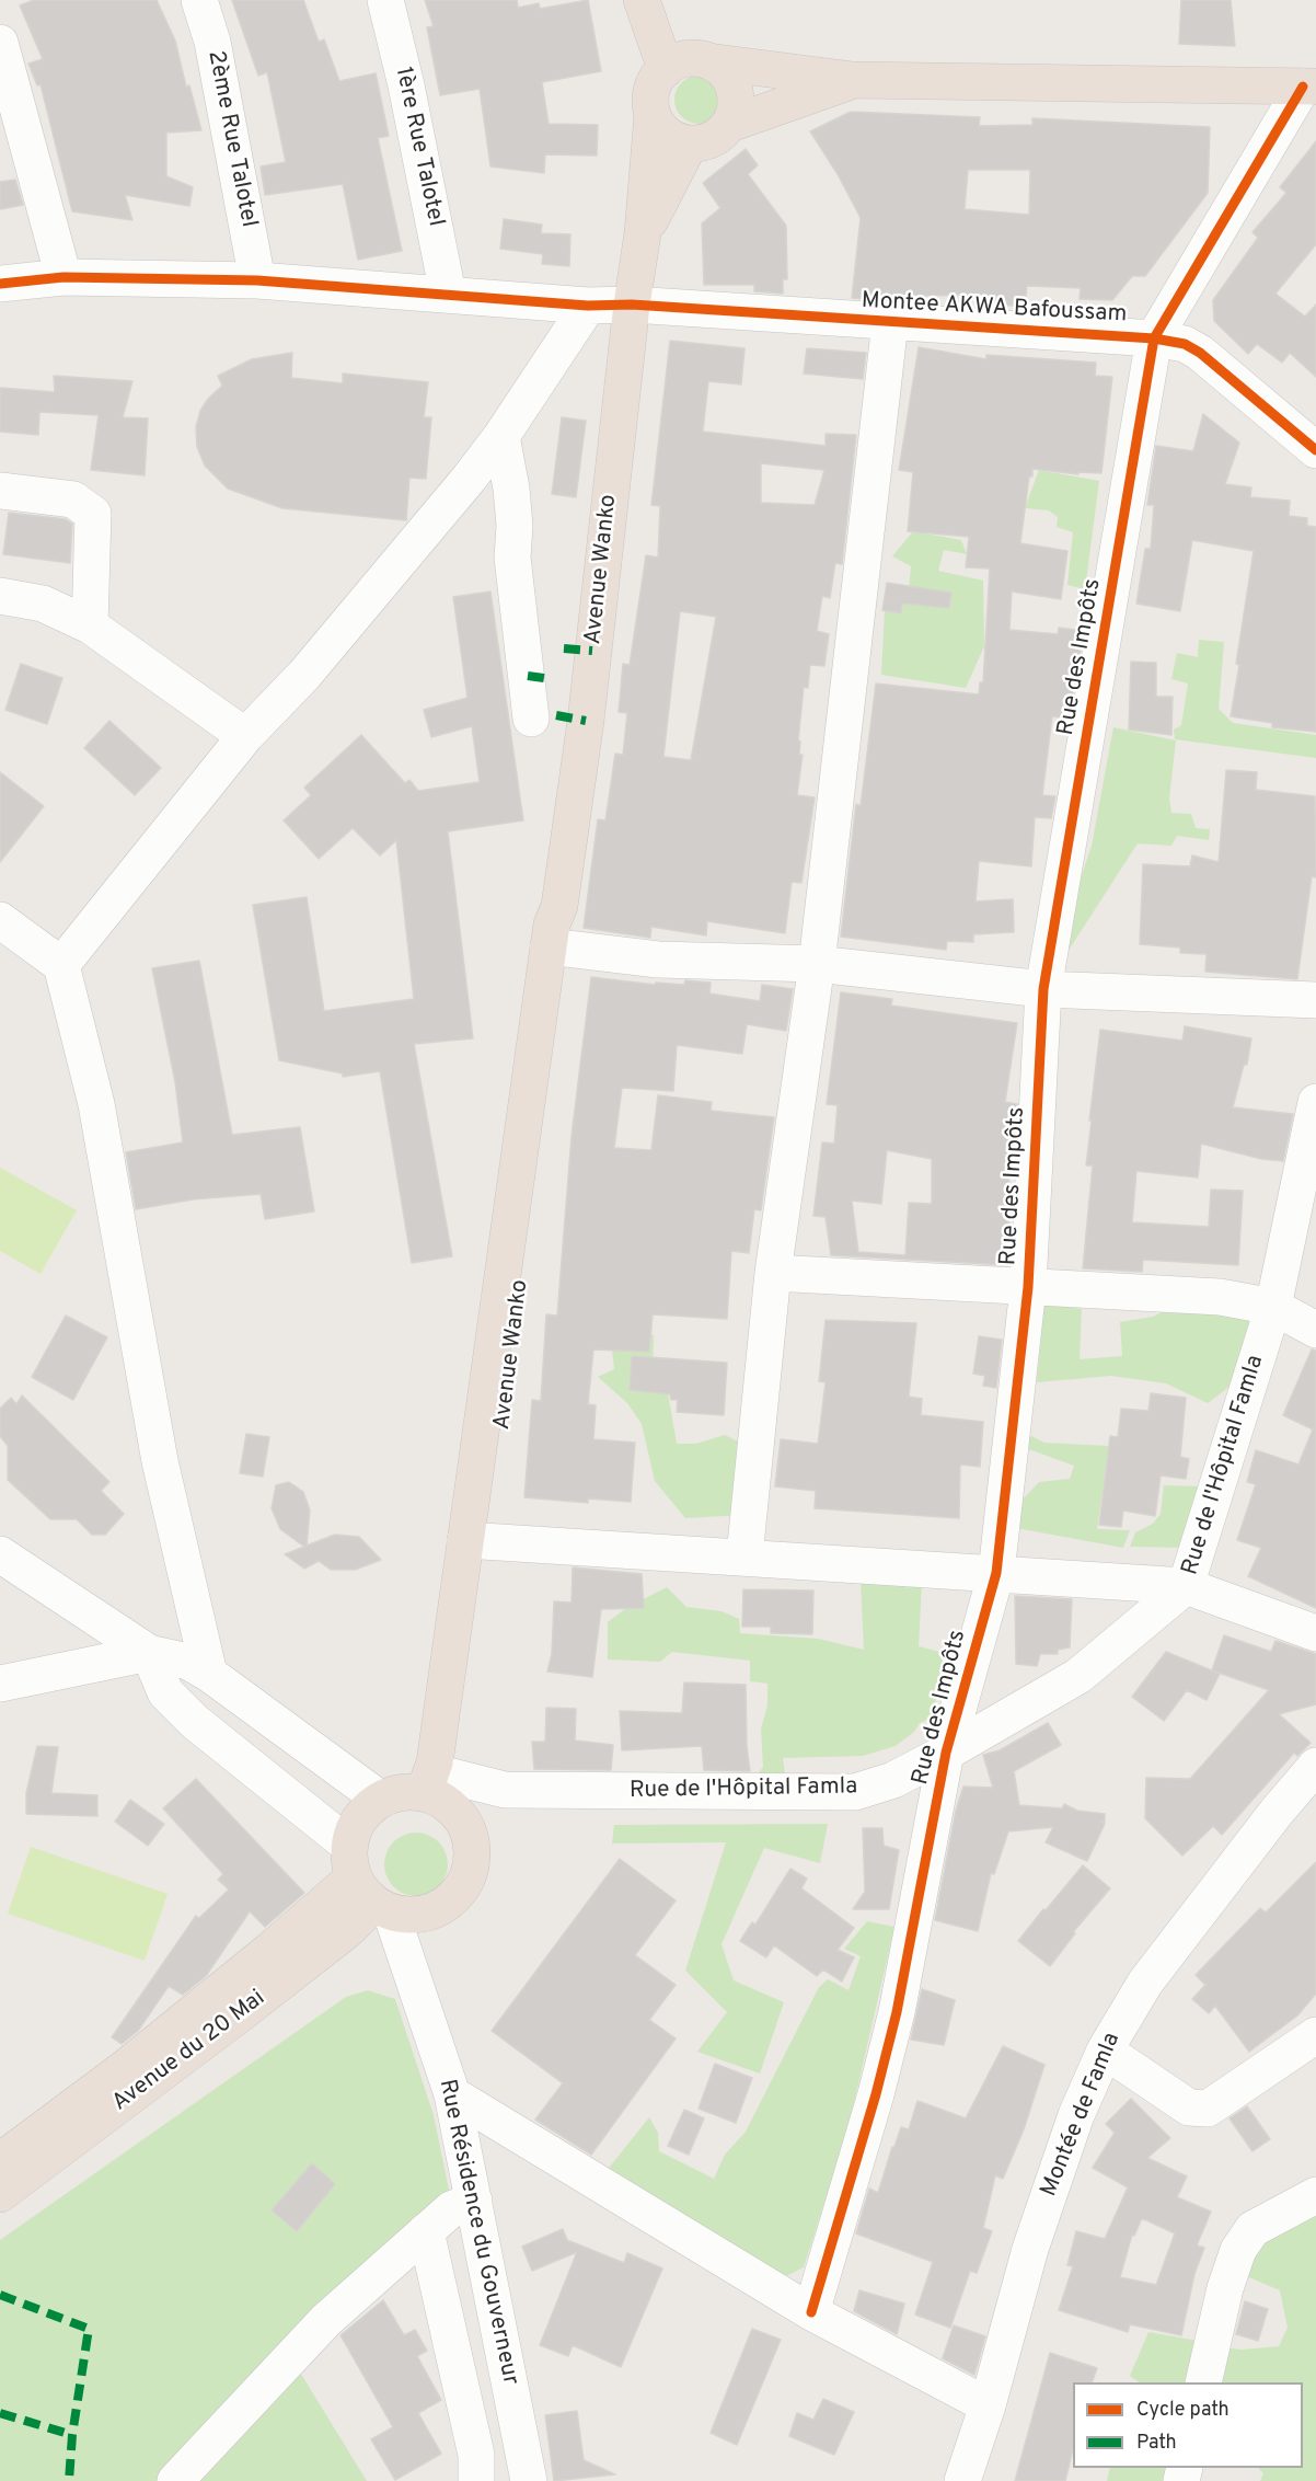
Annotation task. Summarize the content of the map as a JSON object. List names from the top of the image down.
{
  "streets": {
    "highway": ["Avenue Wanko", "Avenue du 20 Mai"],
    "street": [
      "2ème Rue Talotel",
      "1ère Rue Talotel",
      "Montee AKWA Bafoussam",
      "Rue des Impôts",
      "Rue de l'Hôpital Famla",
      "Montée de Famla",
      "Rue Résidence du Gouverneur"
    ]
  },
  "crossings": [
    ["2ème Rue Talotel", "Montee AKWA Bafoussam"],
    ["1ère Rue Talotel", "Montee AKWA Bafoussam"],
    ["Montee AKWA Bafoussam", "Avenue Wanko"],
    ["Montee AKWA Bafoussam", "Rue des Impôts"],
    ["Avenue Wanko", "Rue de l'Hôpital Famla"],
    ["Avenue Wanko", "Avenue du 20 Mai"],
    ["Avenue Wanko", "Rue Résidence du Gouverneur"],
    ["Rue des Impôts", "Rue de l'Hôpital Famla"],
    ["Rue de l'Hôpital Famla", "Avenue du 20 Mai"],
    ["Rue de l'Hôpital Famla", "Rue Résidence du Gouverneur"],
    ["Avenue du 20 Mai", "Rue Résidence du Gouverneur"]
  ],
  "legend": ["Cycle path", "Path"]
}
